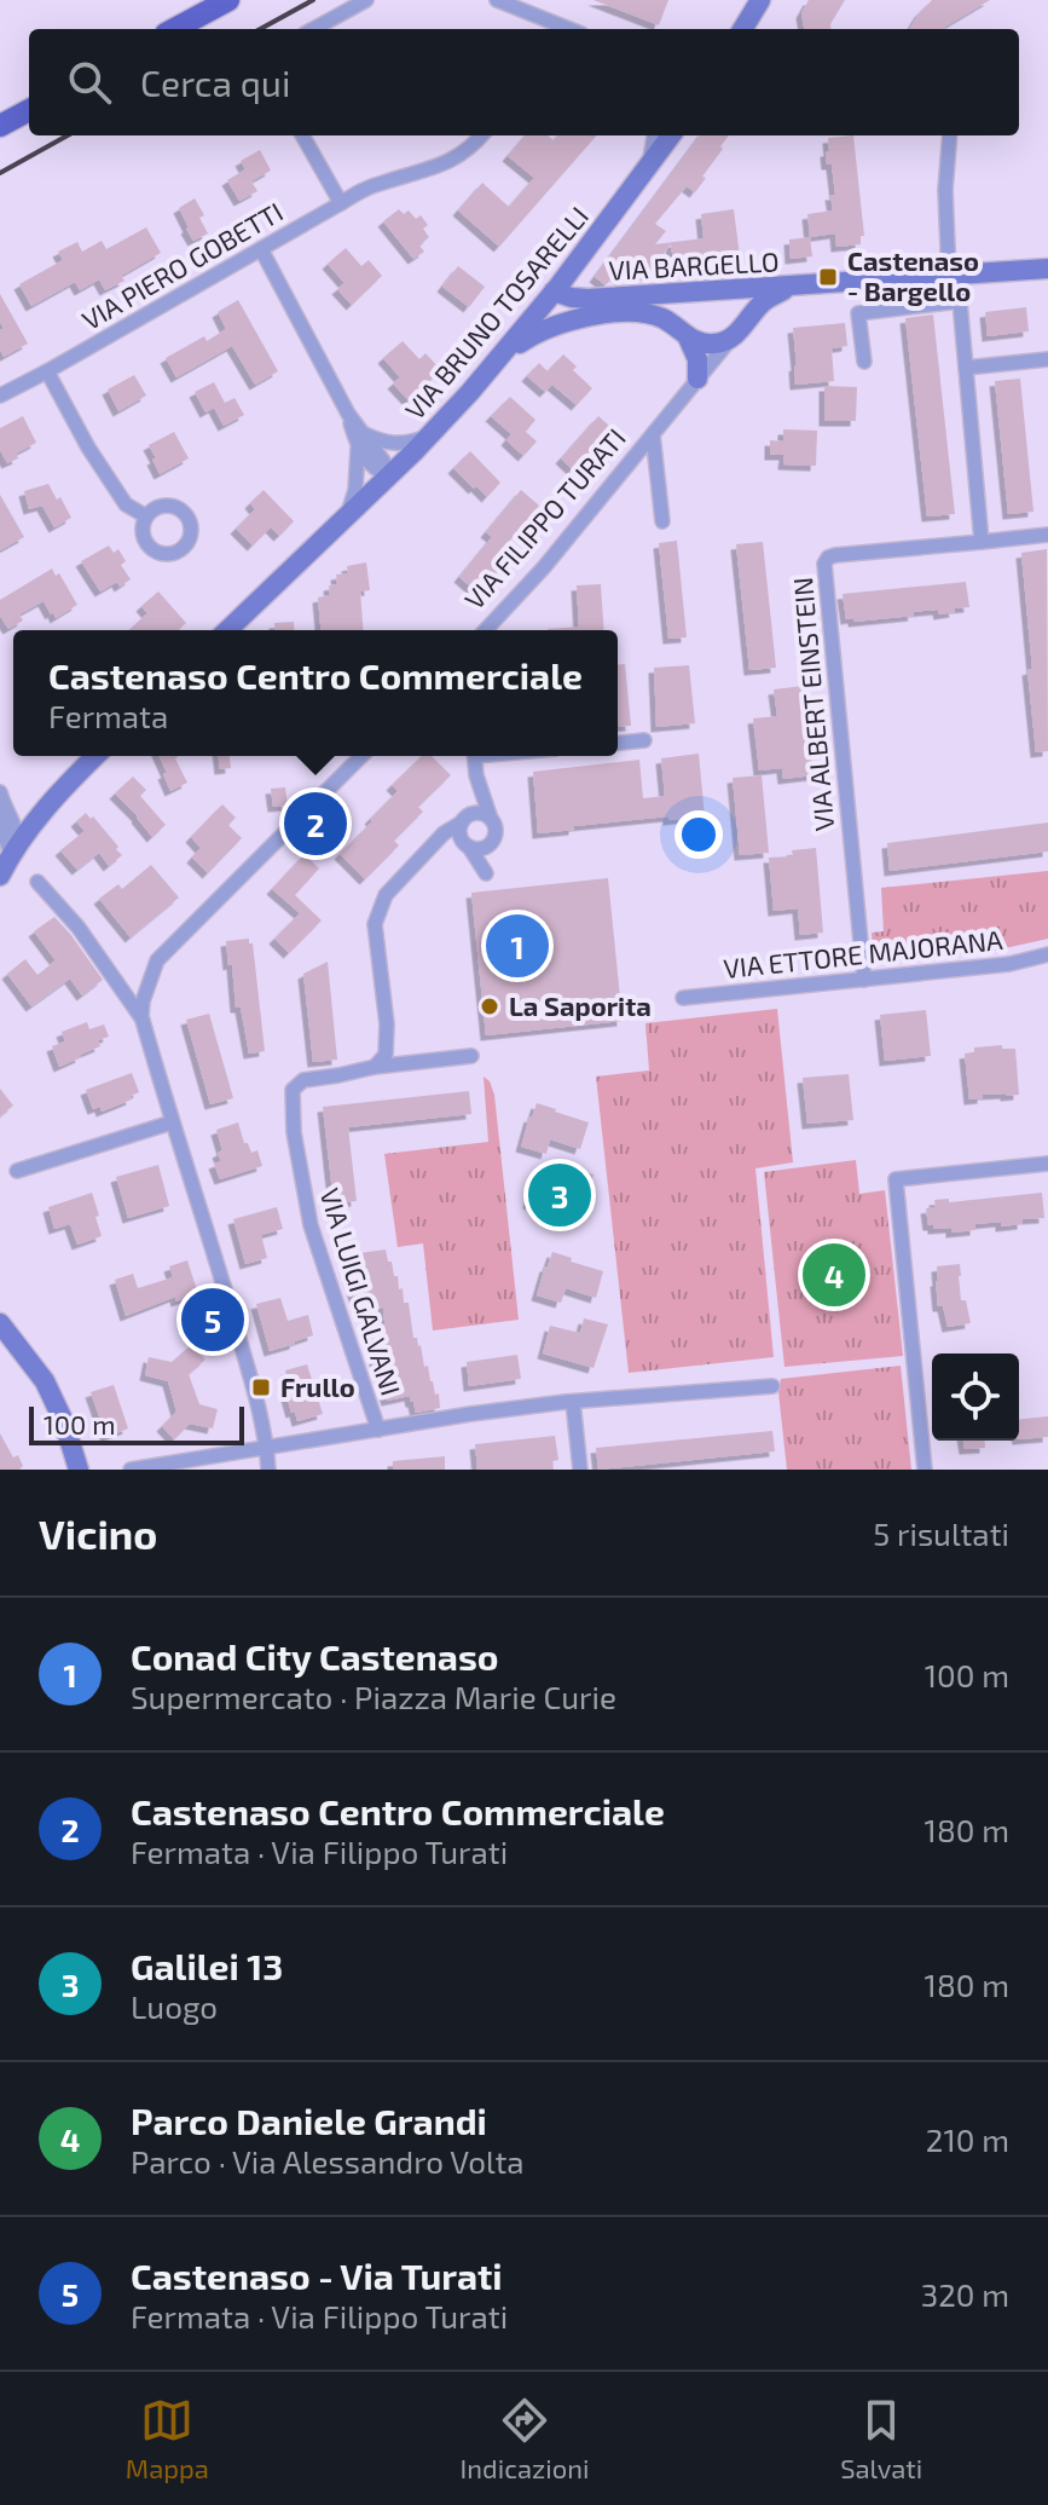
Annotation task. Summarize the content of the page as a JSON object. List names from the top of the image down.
{
  "streets": {
    "street": [
      "VIA PIERO GOBETTI",
      "VIA BARGELLO",
      "VIA BRUNO TOSARELLI",
      "VIA FILIPPO TURATI",
      "VIA ALBERT EINSTEIN",
      "VIA ETTORE MAJORANA",
      "VIA LUIGI GALVANI"
    ]
  },
  "crossings": [
    ["VIA BARGELLO", "VIA BRUNO TOSARELLI"],
    ["VIA BARGELLO", "VIA FILIPPO TURATI"],
    ["VIA ALBERT EINSTEIN", "VIA ETTORE MAJORANA"]
  ],
  "places": {
    "transit": ["Castenaso - Bargello", "Frullo"],
    "other": ["La Saporita"]
  },
  "scale_bar": "100 m",
  "page": {
    "search": "Cerca qui",
    "popup": ["Castenaso Centro Commerciale", "Fermata"],
    "pins": [
      "2",
      "1",
      "3",
      "4",
      "5"
    ],
    "scale": "100 m",
    "heading": ["Vicino", "5 risultati"],
    "list": [
      {
        "mark": "1",
        "name": "Conad City Castenaso",
        "note": "Supermercato · Piazza Marie Curie",
        "value": "100 m"
      },
      {
        "mark": "2",
        "name": "Castenaso Centro Commerciale",
        "note": "Fermata · Via Filippo Turati",
        "value": "180 m"
      },
      {
        "mark": "3",
        "name": "Galilei 13",
        "note": "Luogo",
        "value": "180 m"
      },
      {
        "mark": "4",
        "name": "Parco Daniele Grandi",
        "note": "Parco · Via Alessandro Volta",
        "value": "210 m"
      },
      {
        "mark": "5",
        "name": "Castenaso - Via Turati",
        "note": "Fermata · Via Filippo Turati",
        "value": "320 m"
      }
    ],
    "nav": ["Mappa", "Indicazioni", "Salvati"]
  }
}
